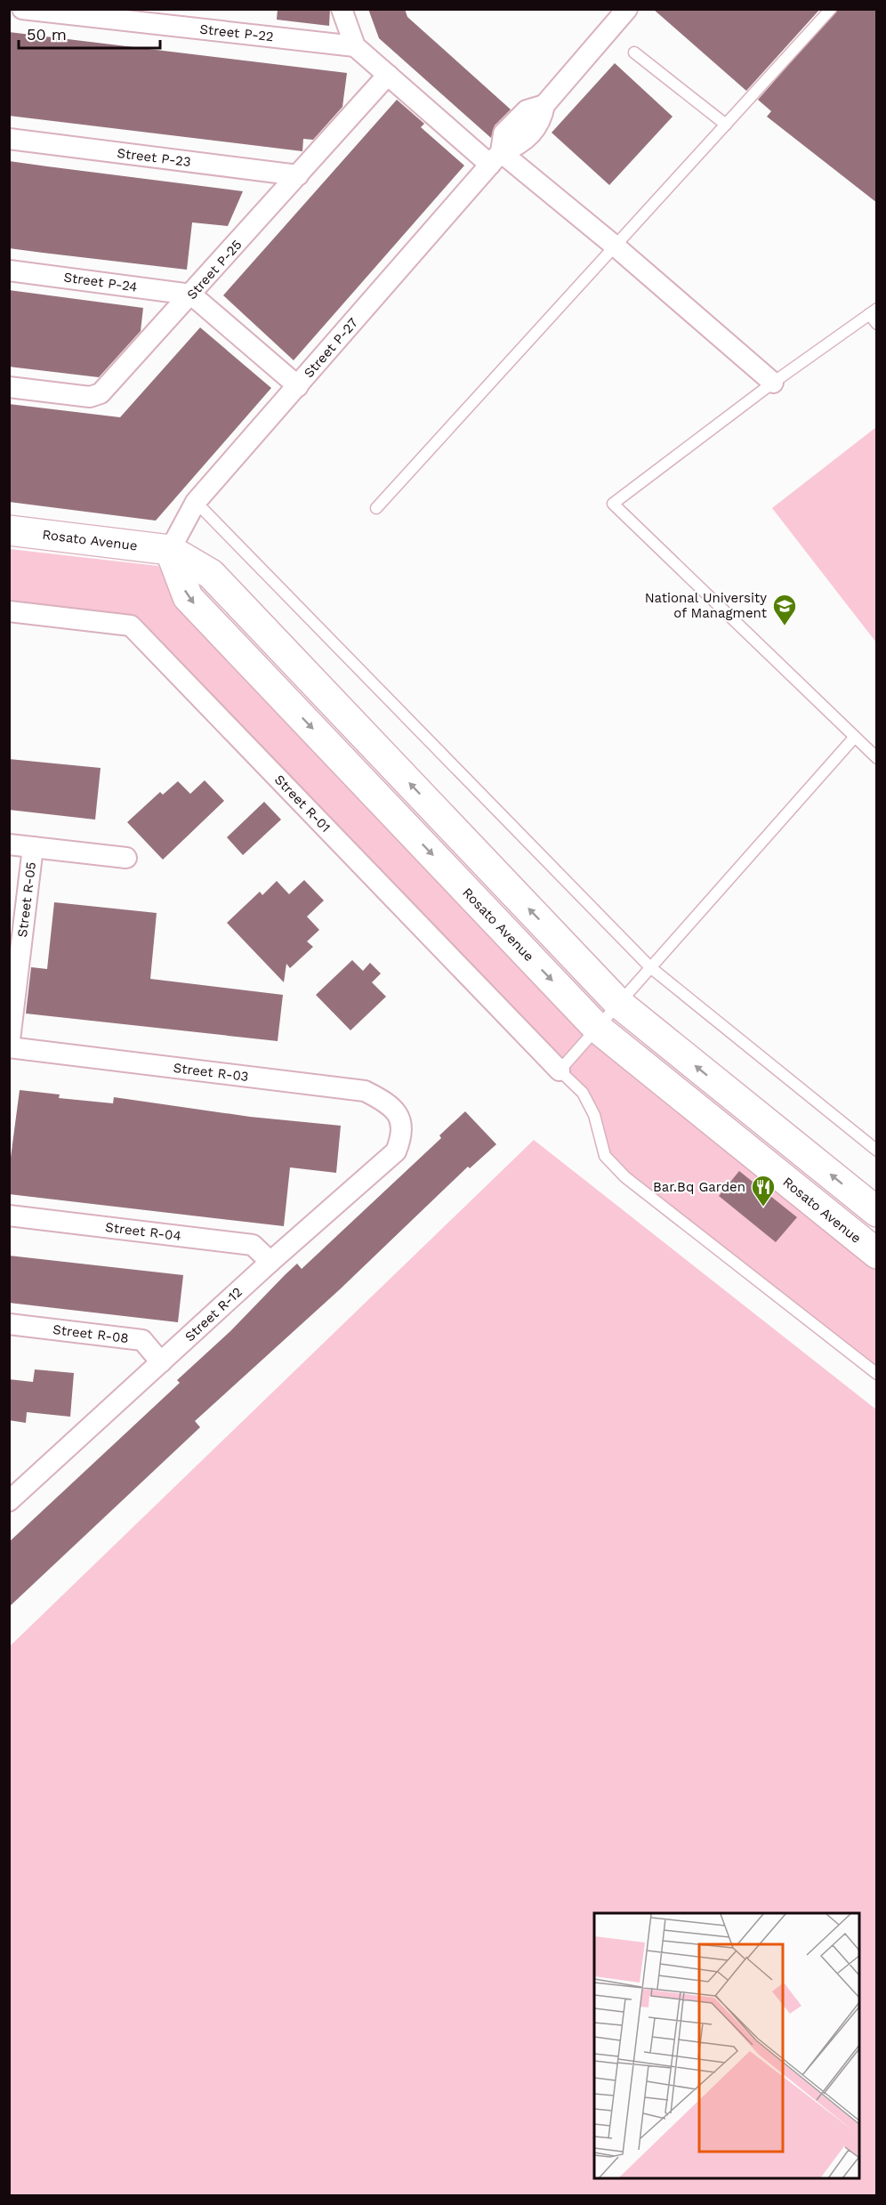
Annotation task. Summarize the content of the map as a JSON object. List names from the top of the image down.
{
  "streets": {
    "street": [
      "Street P-22",
      "Street P-23",
      "Street P-25",
      "Street P-24",
      "Street P-27",
      "Rosato Avenue",
      "Street R-01",
      "Street R-05",
      "Street R-03",
      "Street R-04",
      "Street R-12",
      "Street R-08"
    ]
  },
  "crossings": [
    ["Street P-23", "Street P-25"],
    ["Street P-25", "Street P-24"],
    ["Street P-27", "Rosato Avenue"],
    ["Street R-05", "Street R-03"],
    ["Street R-03", "Street R-12"],
    ["Street R-04", "Street R-12"],
    ["Street R-12", "Street R-08"]
  ],
  "places": {
    "school or university": ["National University of Managment"],
    "restaurant": ["Bar.Bq Garden"]
  },
  "scale_bar": "50 m"
}
